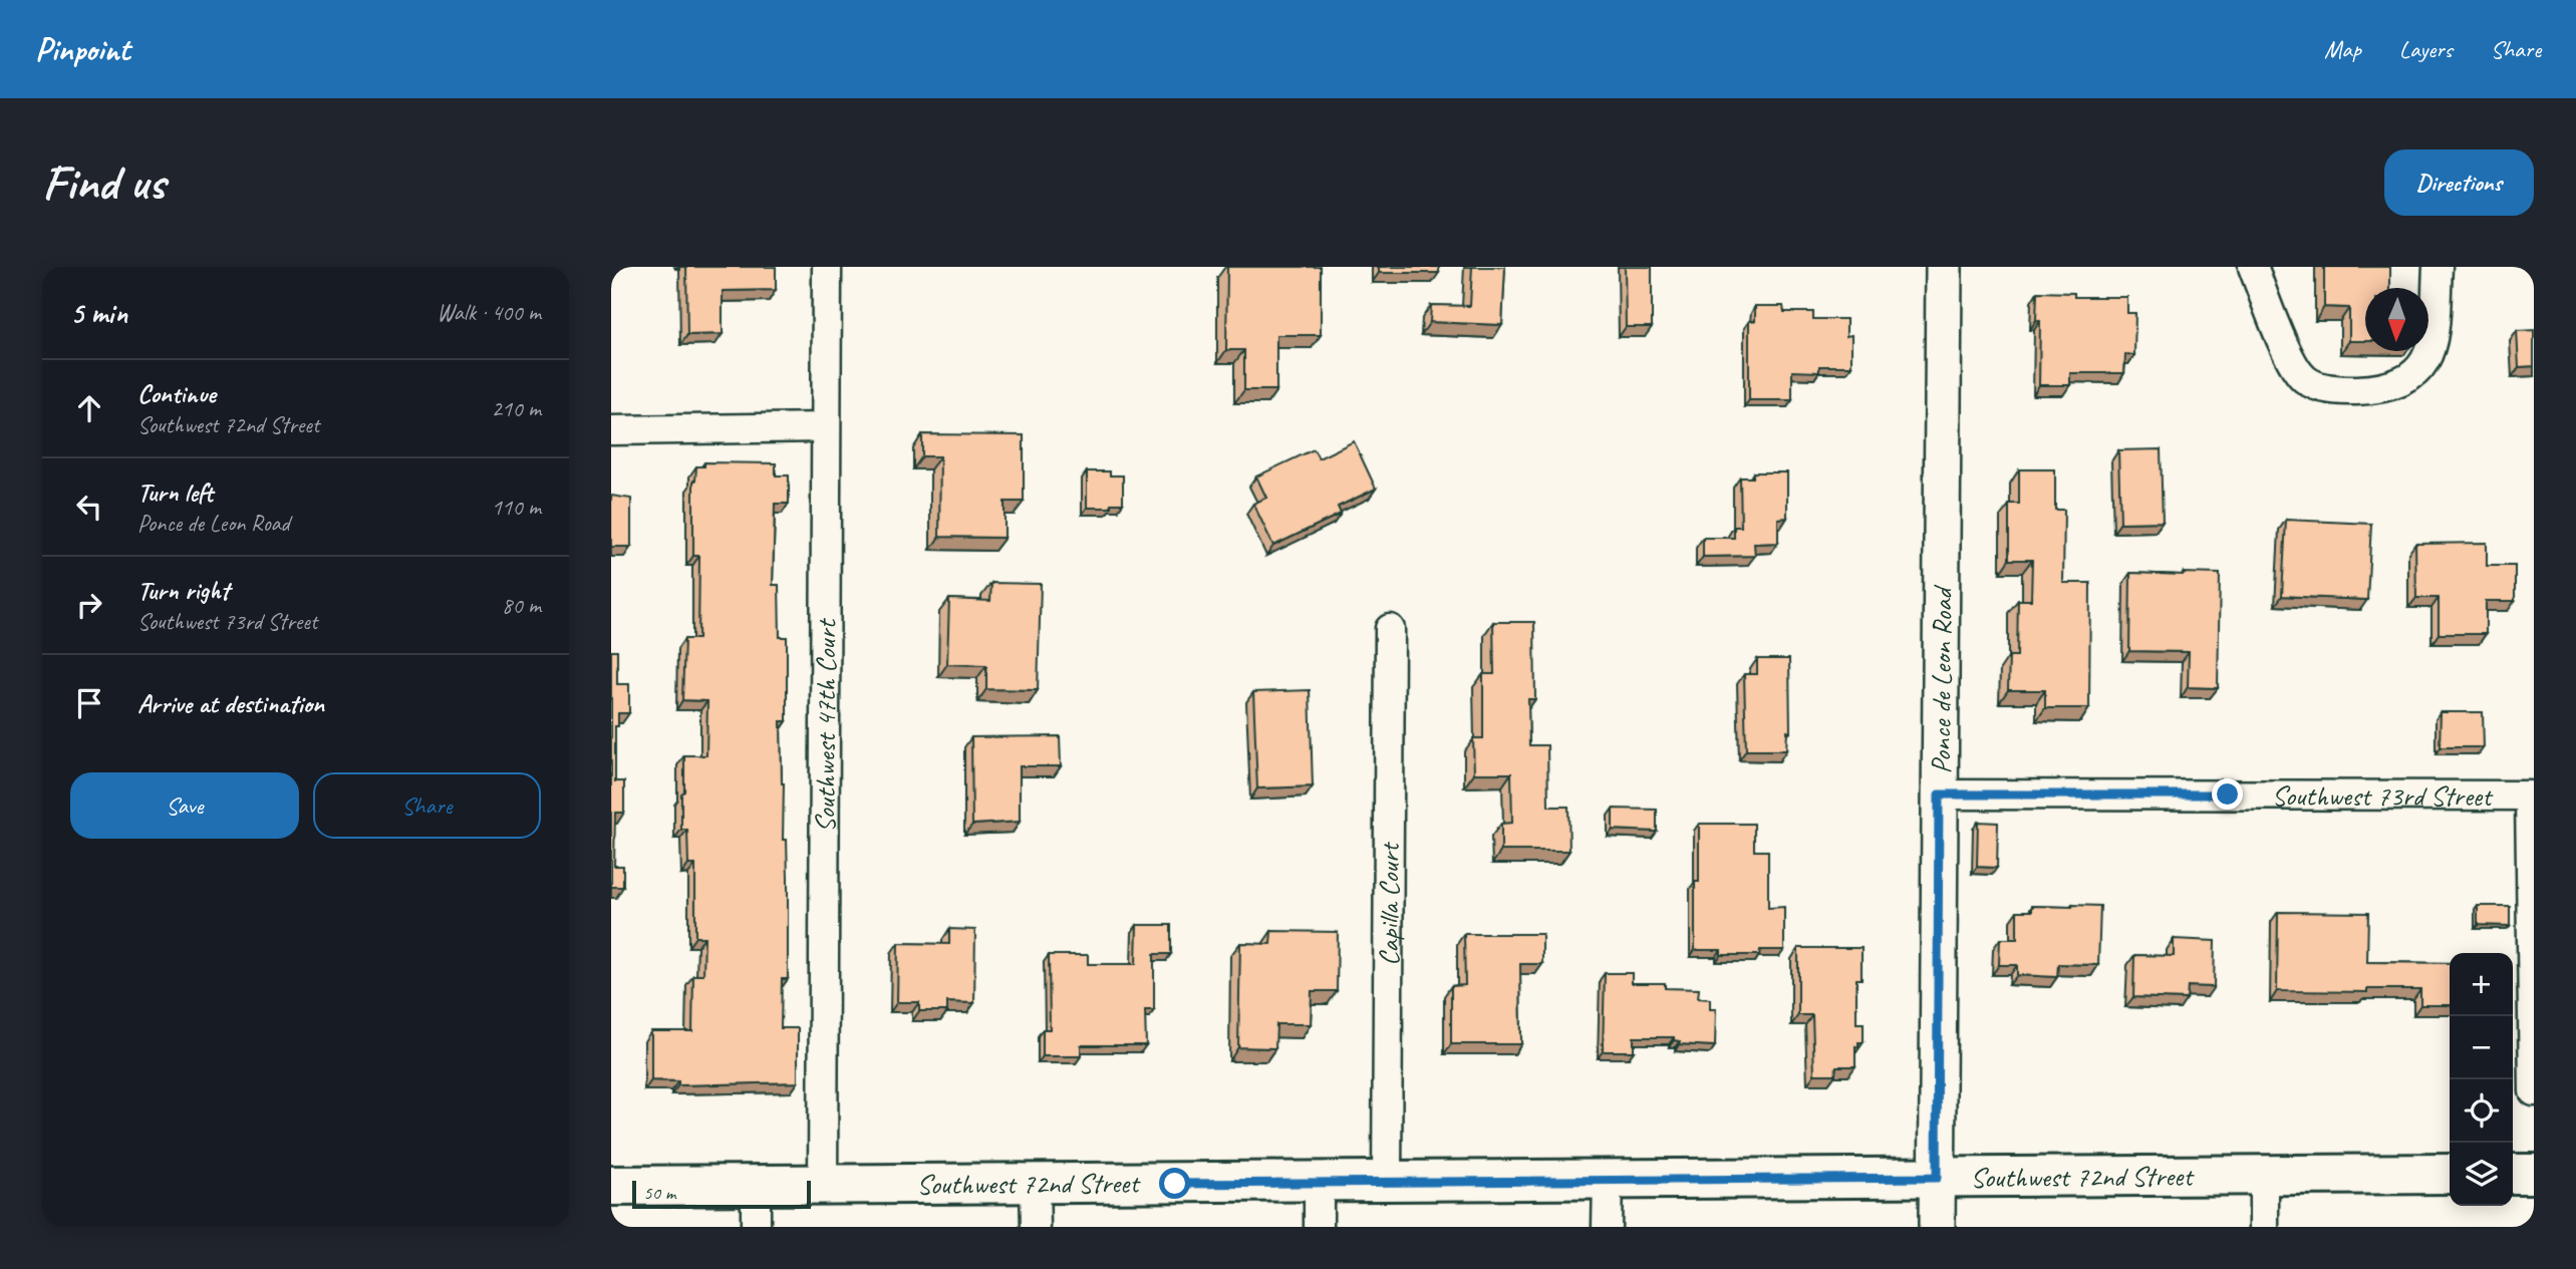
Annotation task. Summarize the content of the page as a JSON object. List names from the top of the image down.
{
  "streets": {
    "main road": ["Southwest 72nd Street"],
    "street": [
      "Ponce de Leon Road",
      "Southwest 47th Court",
      "Southwest 73rd Street",
      "Capilla Court"
    ]
  },
  "crossings": [
    ["Ponce de Leon Road", "Southwest 73rd Street"],
    ["Ponce de Leon Road", "Southwest 72nd Street"],
    ["Southwest 47th Court", "Southwest 72nd Street"],
    ["Capilla Court", "Southwest 72nd Street"]
  ],
  "scale_bar": "50 m",
  "north": "bottom",
  "page": {
    "header": "Pinpoint",
    "nav": ["Map", "Layers", "Share"],
    "buttons": [
      "Directions",
      ["Save", "Share"]
    ],
    "title": "Find us",
    "heading": ["5 min", "Walk · 400 m"],
    "list": [
      ["Continue", "Southwest 72nd Street", "210 m"],
      ["Turn left", "Ponce de Leon Road", "110 m"],
      ["Turn right", "Southwest 73rd Street", "80 m"],
      "Arrive at destination"
    ],
    "map_buttons": ["+", "−"],
    "scale": "50 m"
  }
}
